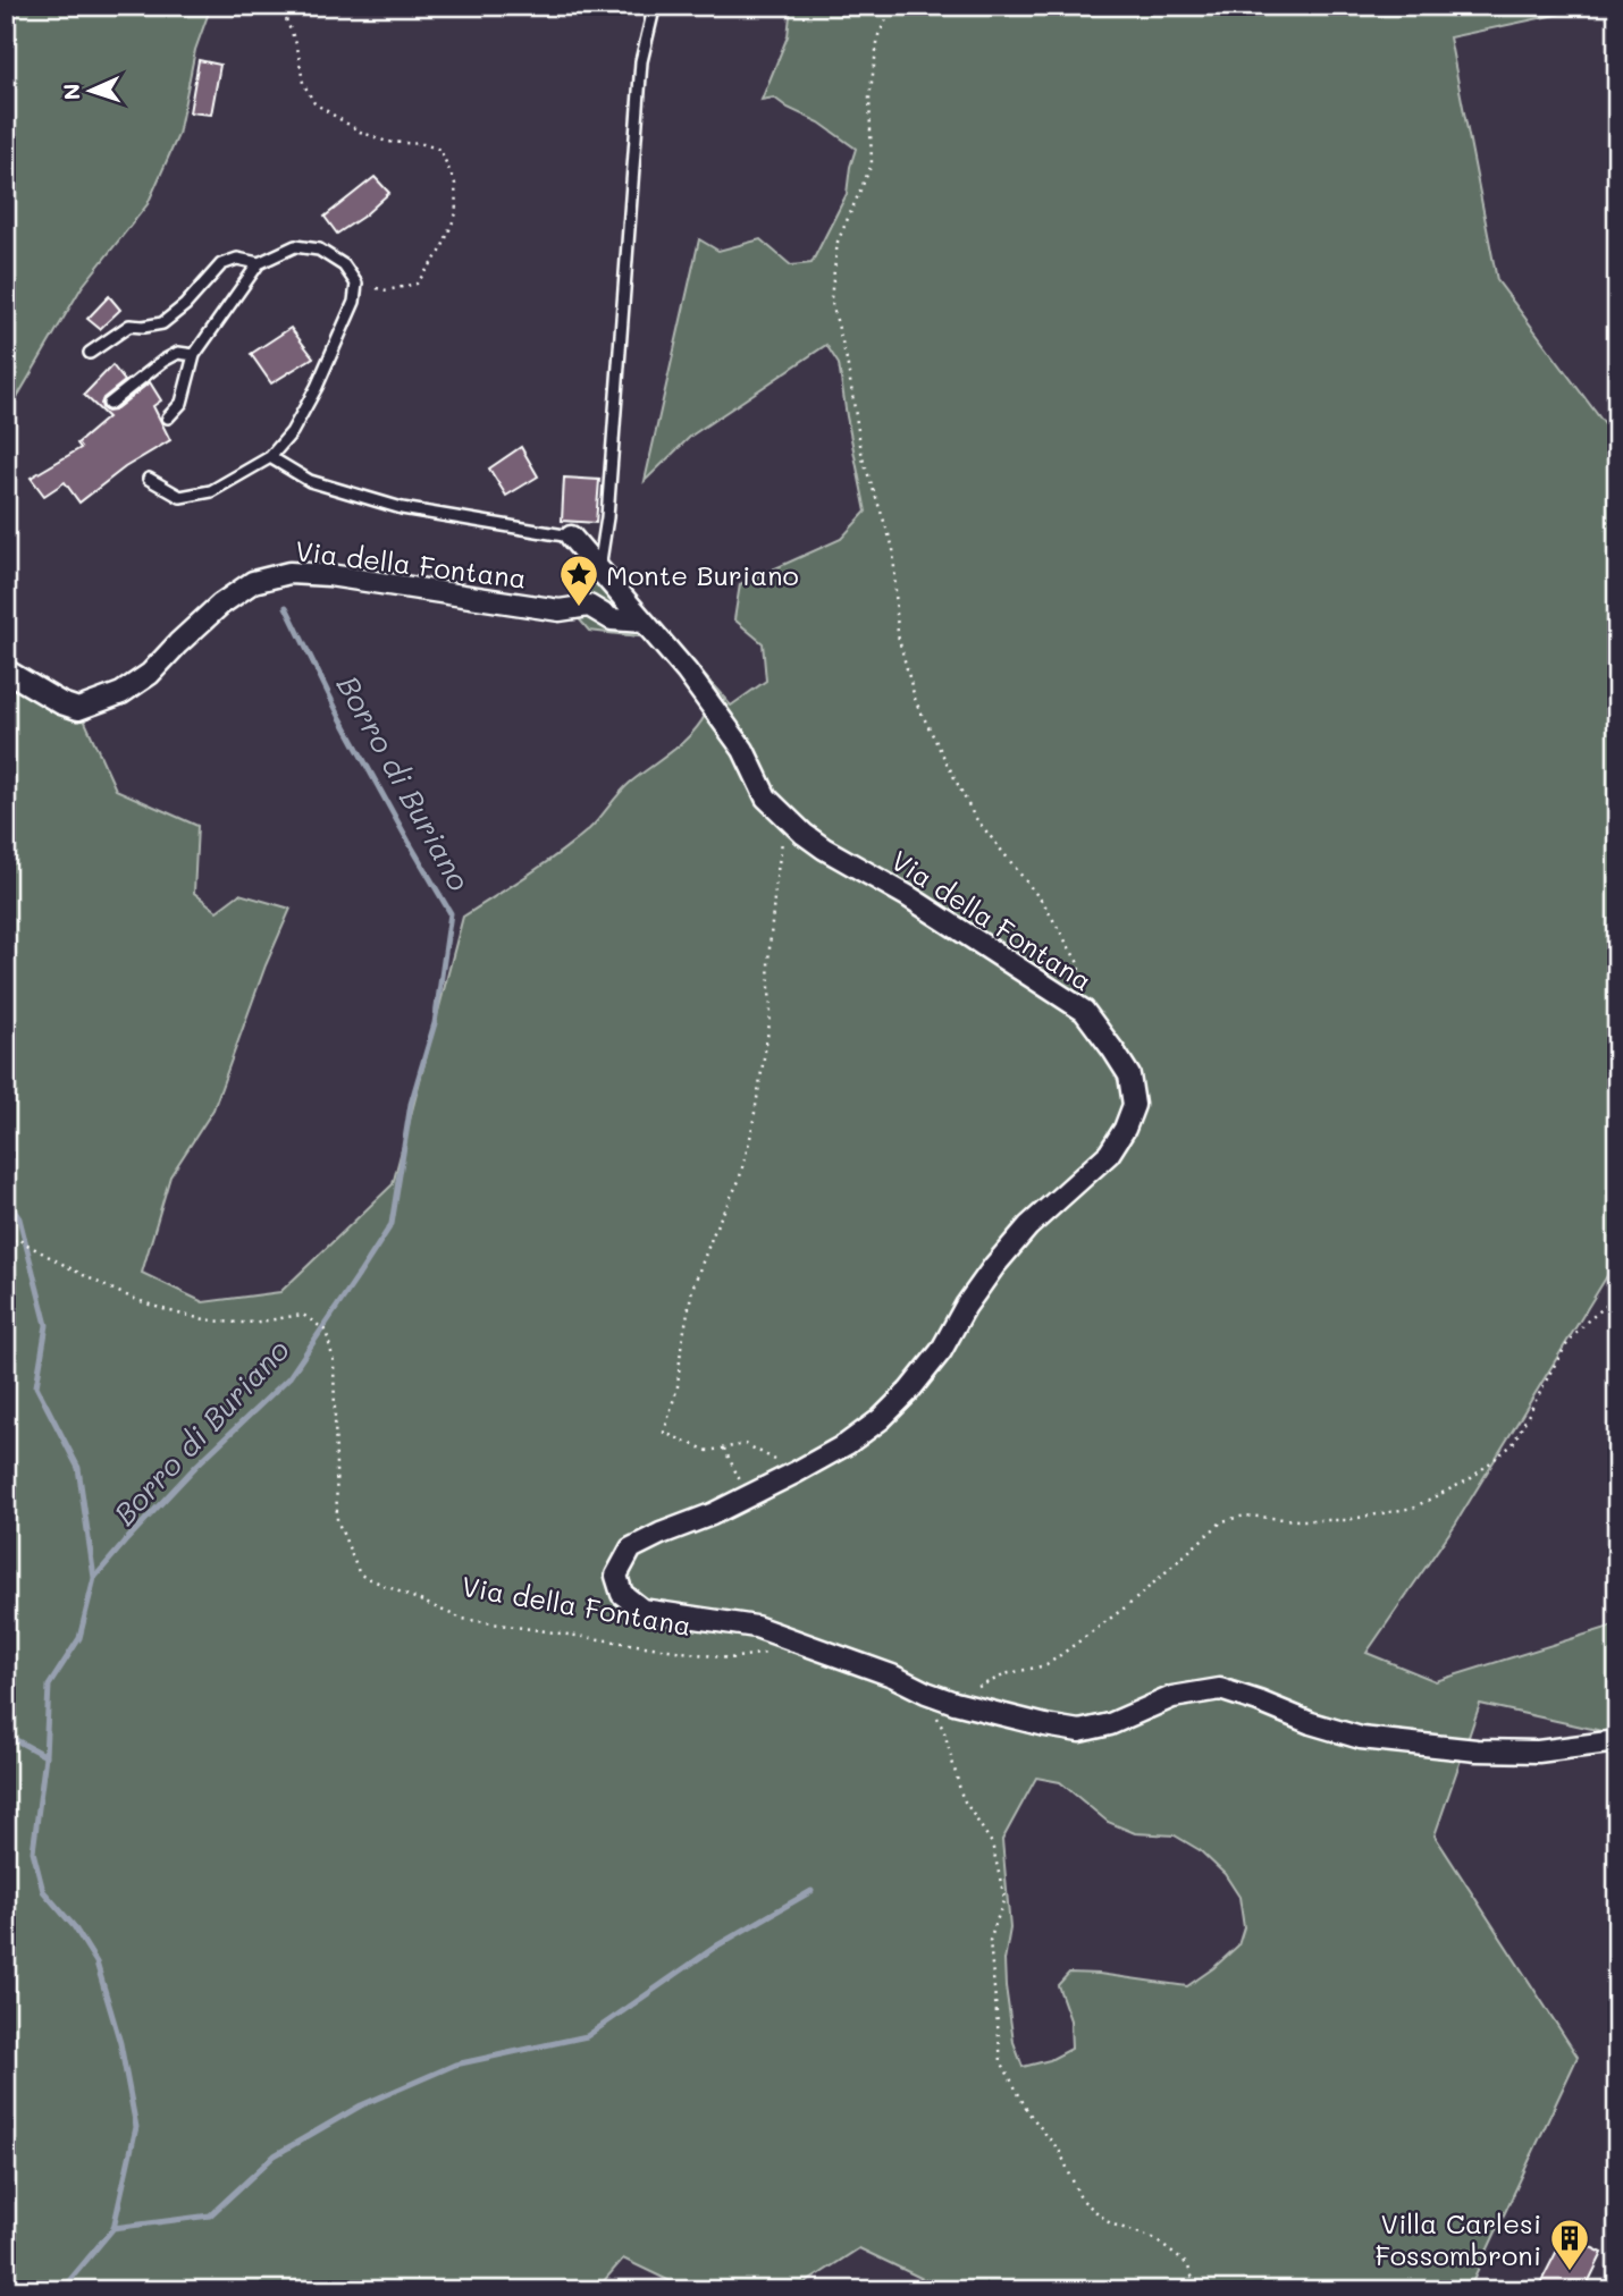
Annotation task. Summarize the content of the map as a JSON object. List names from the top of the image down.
{
  "streets": {
    "street": ["Via della Fontana"]
  },
  "water": ["Borro di Buriano"],
  "places": {
    "place": ["Monte Buriano"],
    "building": ["Villa Carlesi Fossombroni"]
  },
  "north": "left"
}
